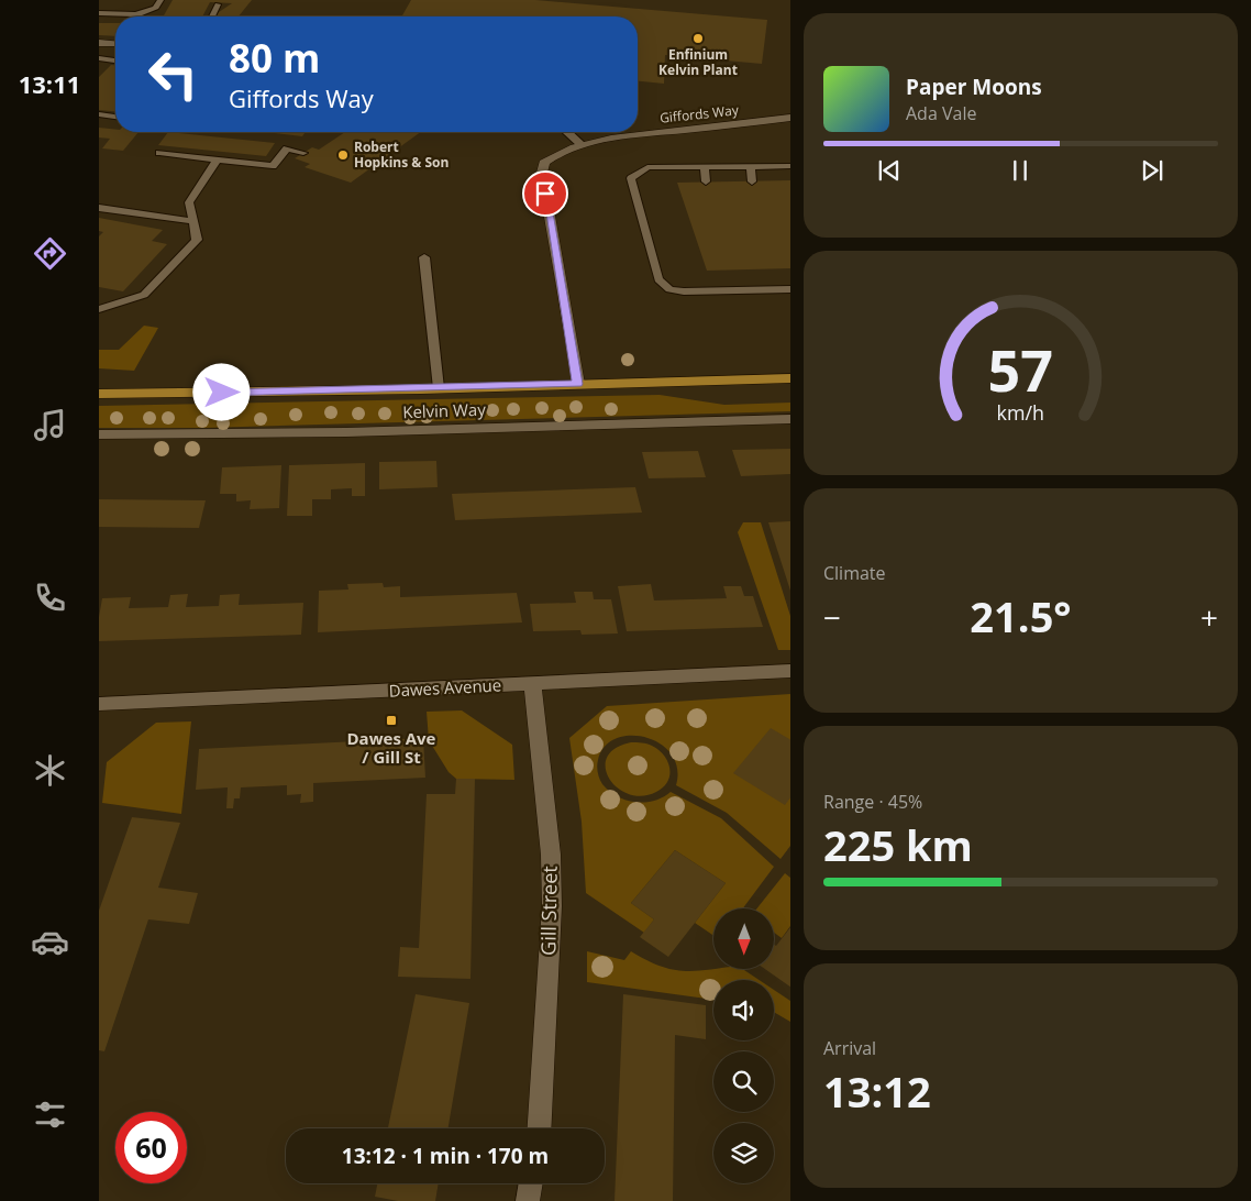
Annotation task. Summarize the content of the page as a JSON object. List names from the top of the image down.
{
  "streets": {
    "main road": ["Kelvin Way"],
    "street": ["Giffords Way", "Dawes Avenue", "Gill Street"]
  },
  "crossings": [
    ["Giffords Way", "Kelvin Way"],
    ["Dawes Avenue", "Gill Street"]
  ],
  "places": {
    "other": ["Enfinium Kelvin Plant", "Robert Hopkins & Son"],
    "transit": ["Dawes Ave / Gill St"]
  },
  "north": "bottom",
  "page": {
    "tabs": "13:11",
    "turn": ["80 m", "Giffords Way"],
    "song": ["Paper Moons", "Ada Vale"],
    "tile": [
      "Climate",
      ["Range · 45%", "225 km"],
      ["Arrival", "13:12"]
    ],
    "heat": ["−", "21.5°", "+"],
    "limit": "60",
    "trip": "13:12 · 1 min · 170 m",
    "gauge": ["57", "km/h"]
  }
}
